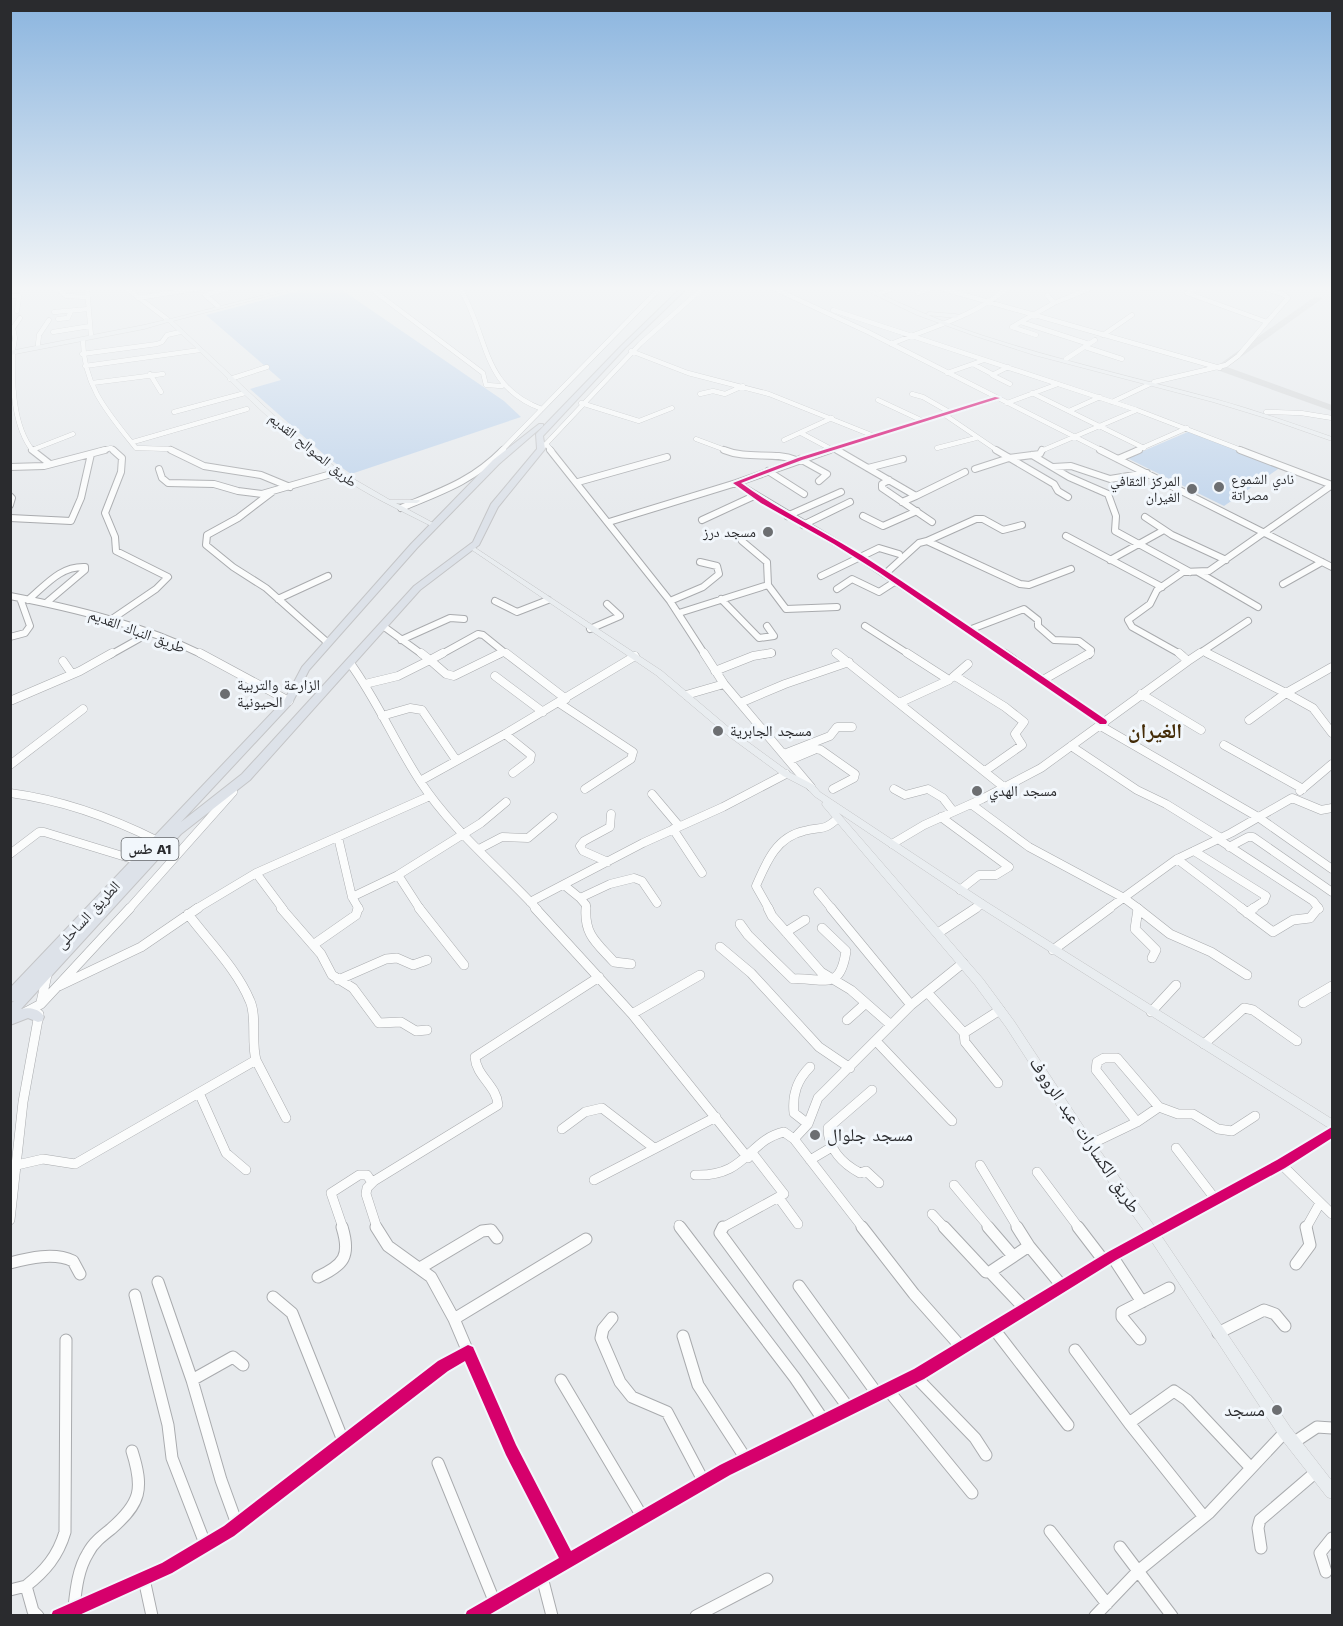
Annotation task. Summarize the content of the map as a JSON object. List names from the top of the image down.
{
  "streets": {
    "highway": ["طس A1", "الطريق الساحلى"],
    "main road": ["طريق الصوالح القديم", "طريق الكسارات عبد الرووف"],
    "street": ["طريق النباك القديم"]
  },
  "crossings": [
    ["طريق الصوالح القديم", "الطريق الساحلى"],
    ["طريق النباك القديم", "الطريق الساحلى"]
  ],
  "districts": ["الغيران"],
  "places": [
    "نادي الشموع مصراتة",
    "المركز الثقافي الغيران",
    "مسجد درز",
    "الزارعة والتربية الحيونية",
    "مسجد الجابرية",
    "مسجد الهدي",
    "مسجد جلوال",
    "مسجد"
  ]
}
